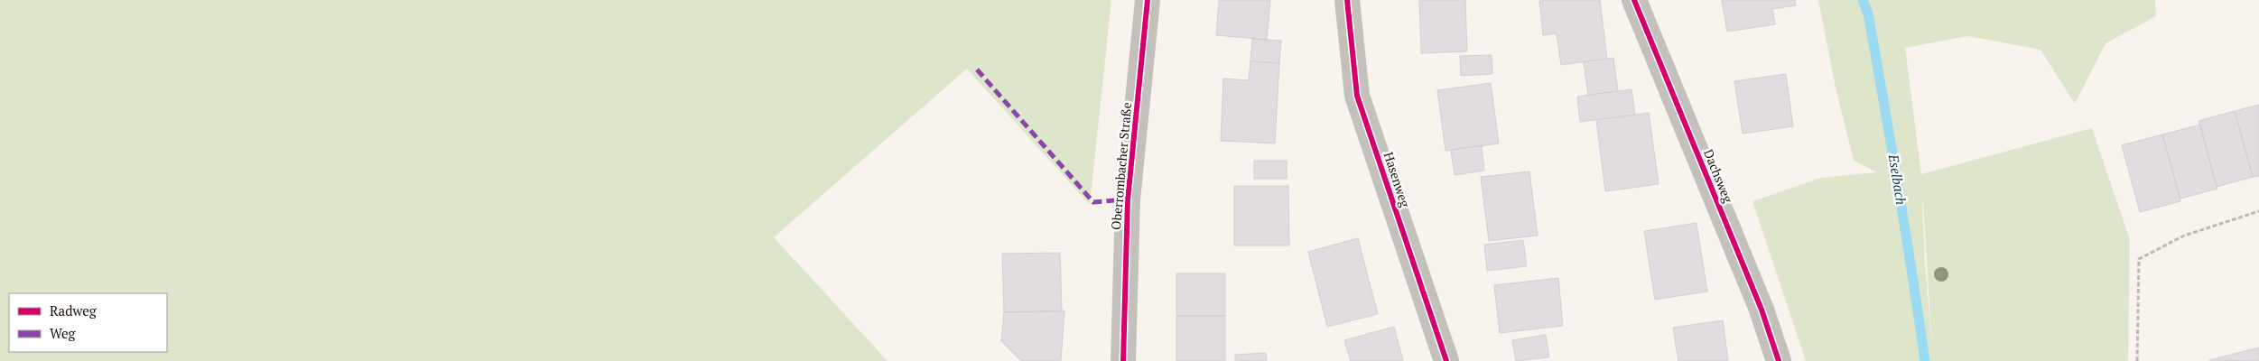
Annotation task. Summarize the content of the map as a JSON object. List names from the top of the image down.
{
  "streets": {
    "street": ["Oberrombacher Straße", "Dachsweg", "Hasenweg"]
  },
  "water": ["Eselbach"],
  "legend": ["Radweg", "Weg"]
}
